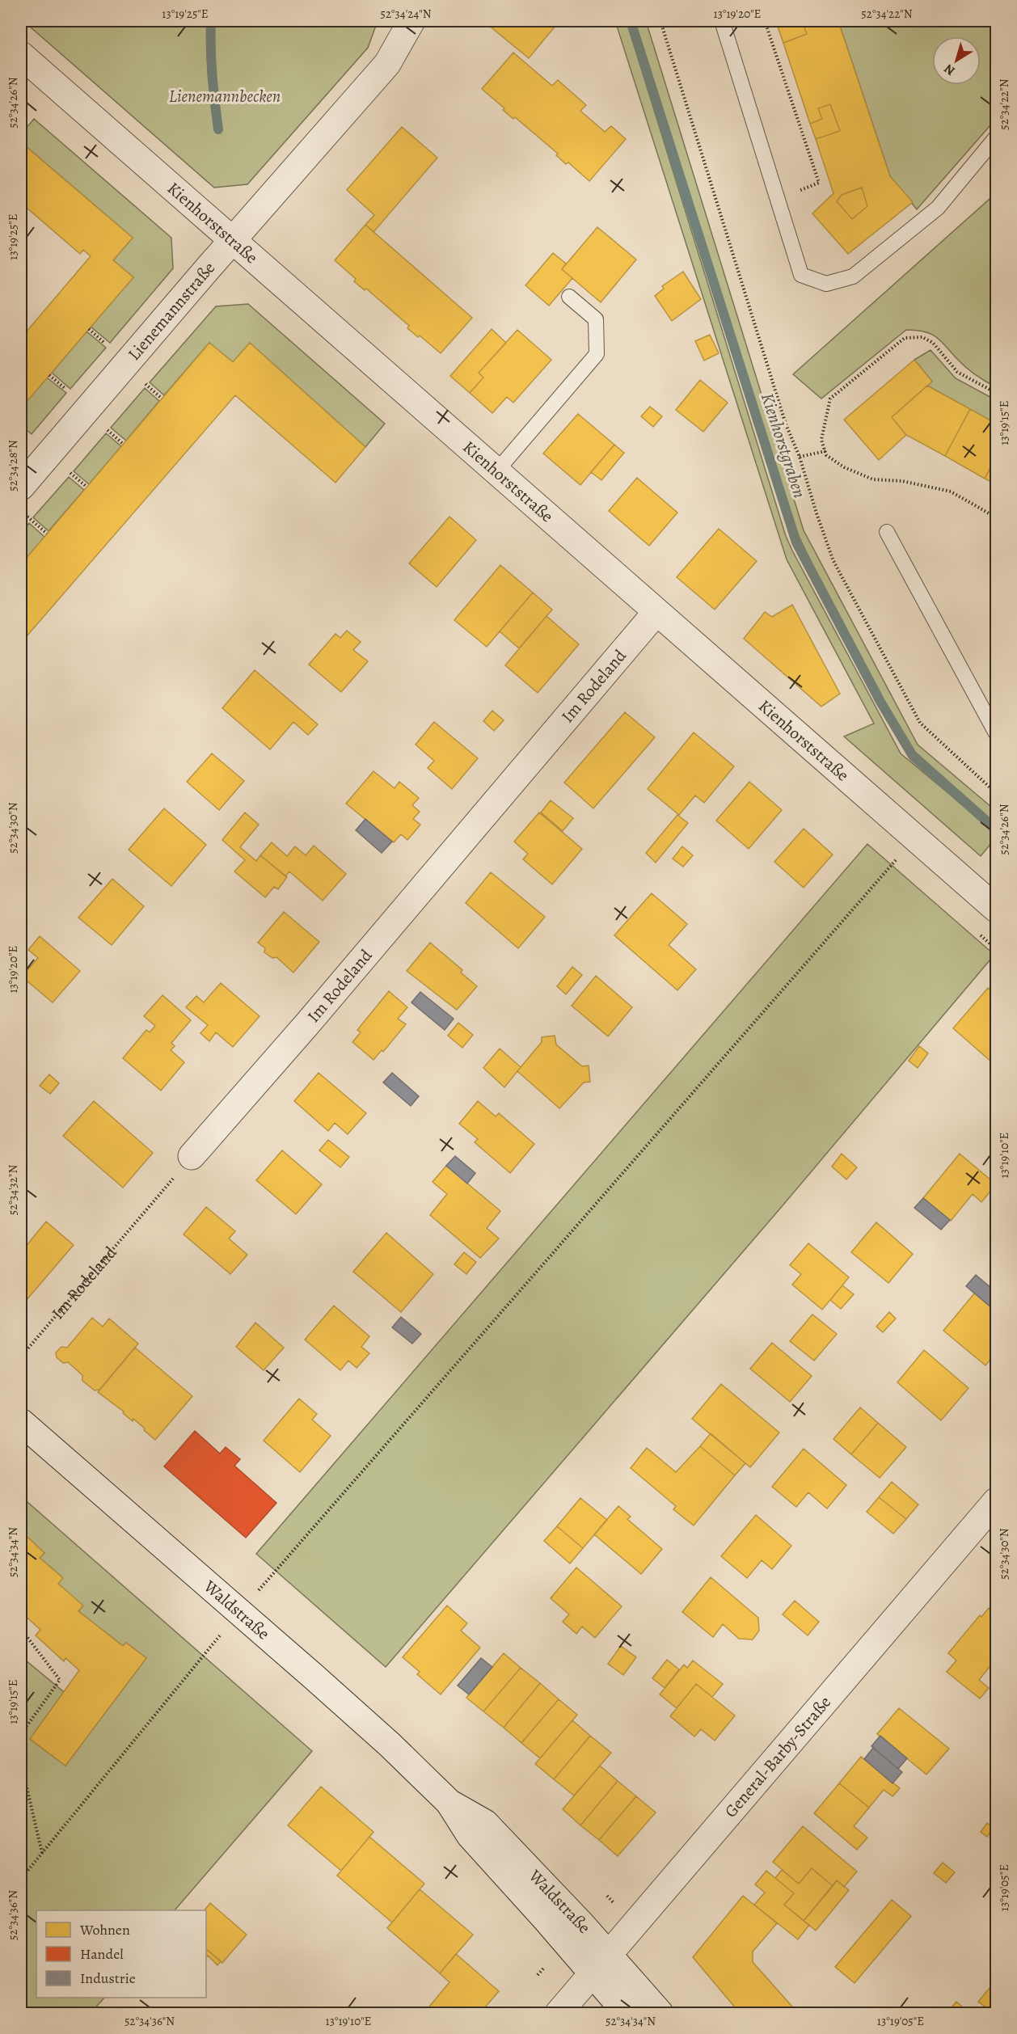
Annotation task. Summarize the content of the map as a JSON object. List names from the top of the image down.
{
  "streets": {
    "street": [
      "Kienhorststraße",
      "Lienemannstraße",
      "Im Rodeland",
      "Waldstraße",
      "General-Barby-Straße"
    ]
  },
  "crossings": [
    ["Kienhorststraße", "Lienemannstraße"],
    ["Kienhorststraße", "Im Rodeland"],
    ["Waldstraße", "General-Barby-Straße"]
  ],
  "water": ["Kienhorstgraben"],
  "parks": ["Lienemannbecken"],
  "legend": ["Wohnen", "Handel", "Industrie"],
  "north": "bottom left",
  "coordinates": [
    "13°19'25\"E",
    "52°34'24\"N",
    "13°19'20\"E",
    "52°34'22\"N",
    "52°34'26\"N",
    "13°19'15\"E",
    "52°34'28\"N",
    "52°34'30\"N",
    "13°19'10\"E",
    "52°34'32\"N",
    "52°34'34\"N",
    "13°19'05\"E",
    "52°34'36\"N"
  ]
}
